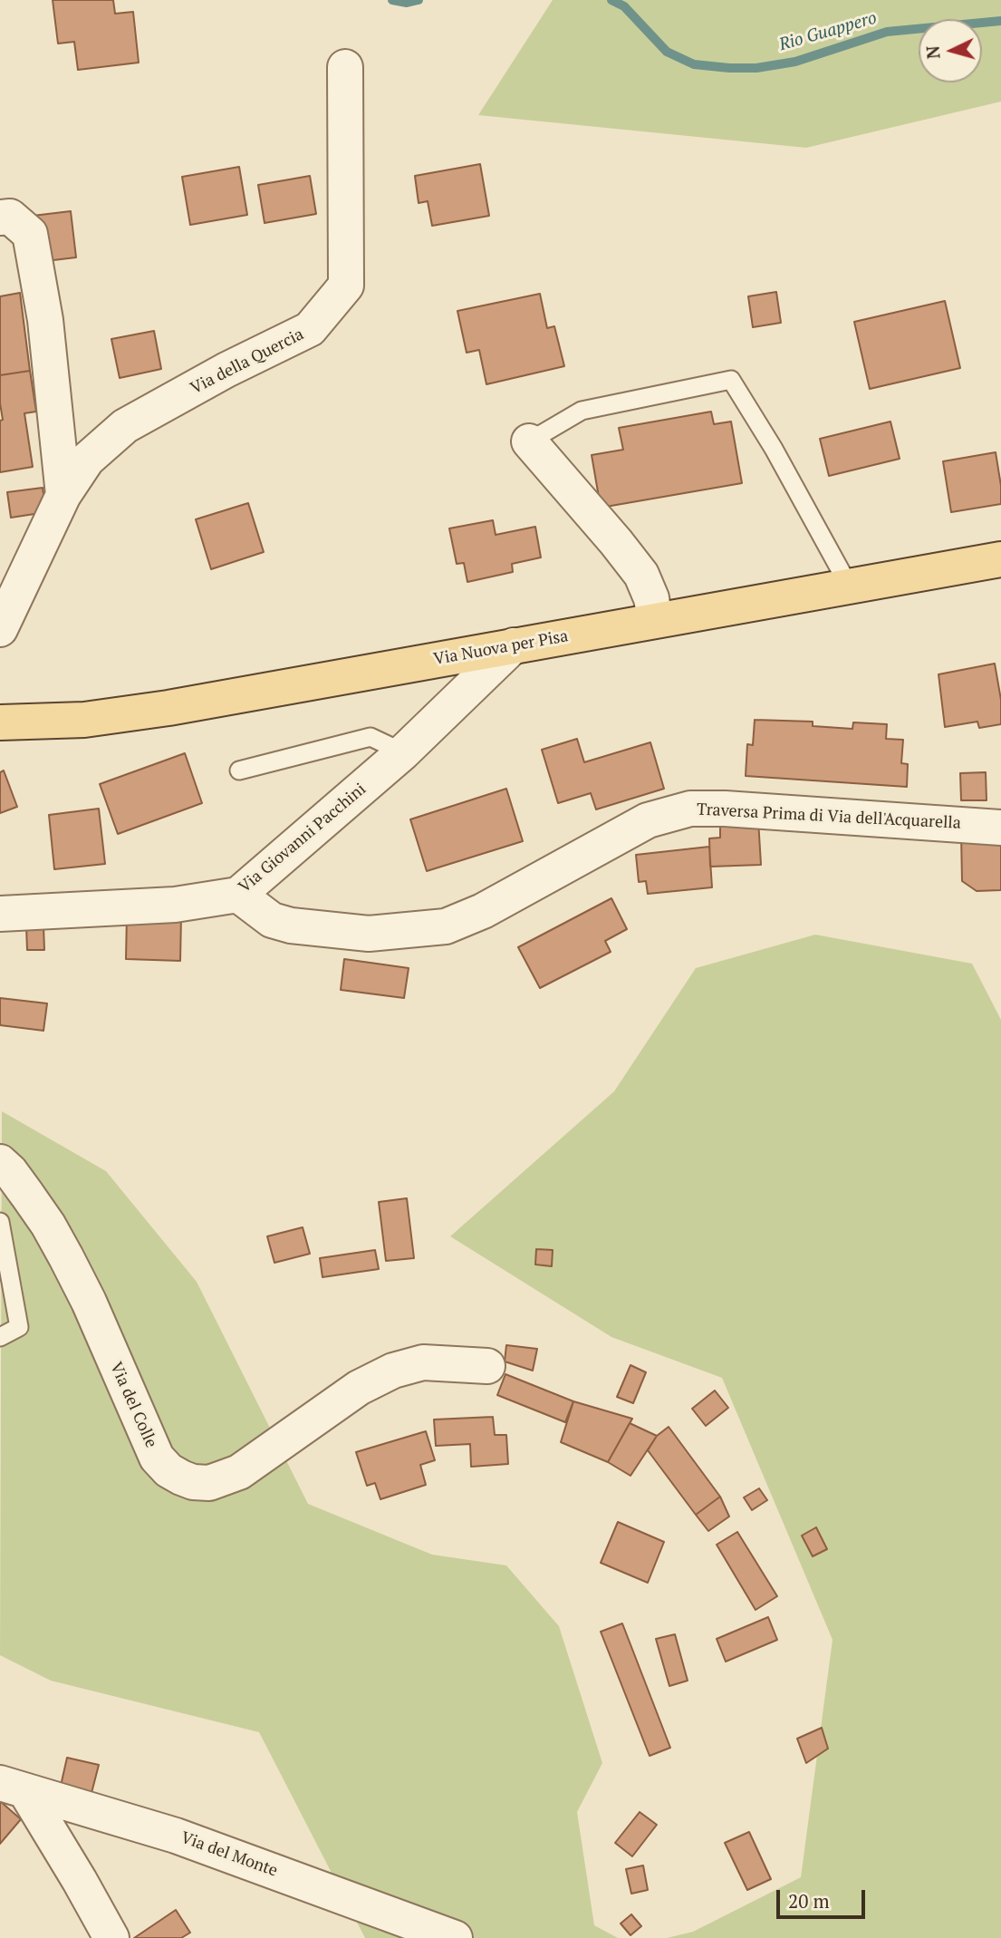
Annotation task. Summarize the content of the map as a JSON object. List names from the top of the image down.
{
  "streets": {
    "main road": ["Via Nuova per Pisa"],
    "street": [
      "Via della Quercia",
      "Traversa Prima di Via dell'Acquarella",
      "Via Giovanni Pacchini",
      "Via del Colle",
      "Via del Monte"
    ]
  },
  "crossings": [
    ["Via Nuova per Pisa", "Via Giovanni Pacchini"],
    ["Traversa Prima di Via dell'Acquarella", "Via Giovanni Pacchini"]
  ],
  "water": ["Rio Guappero"],
  "scale_bar": "20 m",
  "north": "left"
}
